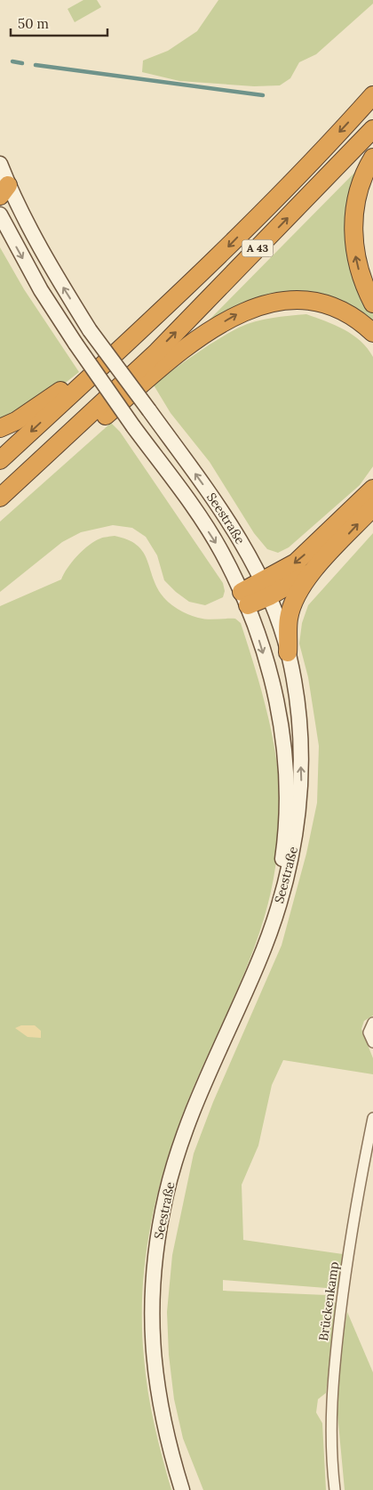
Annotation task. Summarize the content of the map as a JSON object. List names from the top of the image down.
{
  "streets": {
    "highway": ["A 43"],
    "main road": ["Seestraße"],
    "street": ["Brückenkamp"]
  },
  "scale_bar": "50 m"
}
